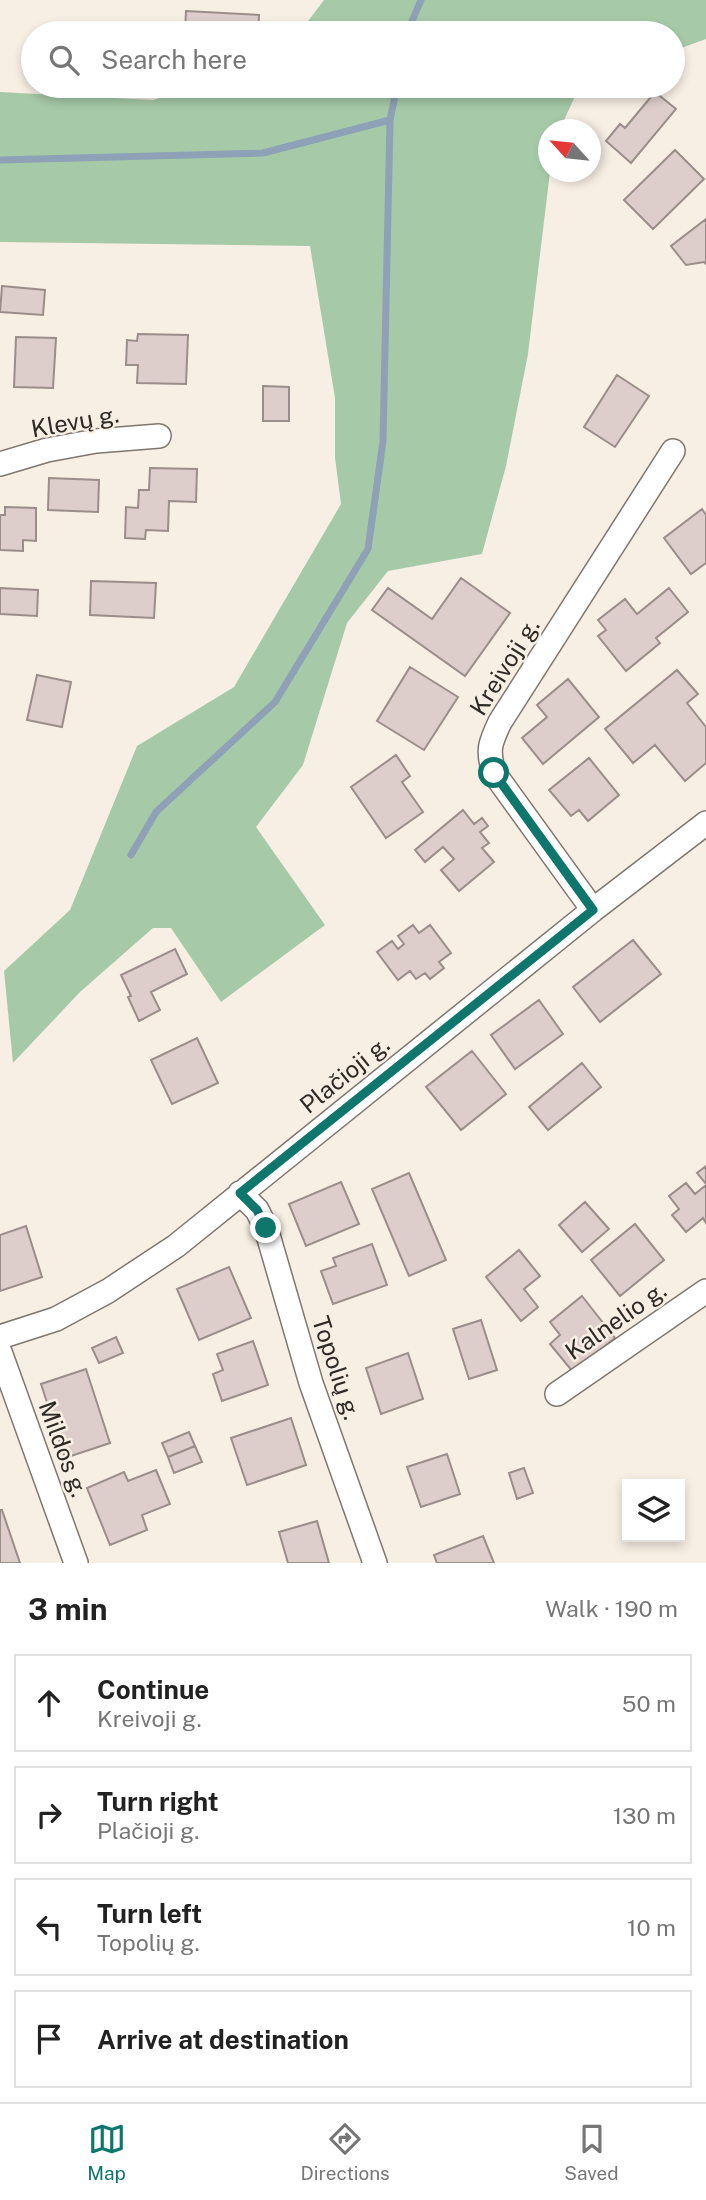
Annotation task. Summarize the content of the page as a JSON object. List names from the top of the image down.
{
  "streets": {
    "street": [
      "Klevų g.",
      "Kreivoji g.",
      "Plačioji g.",
      "Kalnelio g.",
      "Topolių g.",
      "Mildos g."
    ]
  },
  "crossings": [
    ["Kreivoji g.", "Plačioji g."],
    ["Plačioji g.", "Topolių g."]
  ],
  "north": "top left",
  "page": {
    "search": "Search here",
    "heading": ["3 min", "Walk · 190 m"],
    "list": [
      ["Continue", "Kreivoji g.", "50 m"],
      ["Turn right", "Plačioji g.", "130 m"],
      ["Turn left", "Topolių g.", "10 m"],
      "Arrive at destination"
    ],
    "nav": ["Map", "Directions", "Saved"]
  }
}
